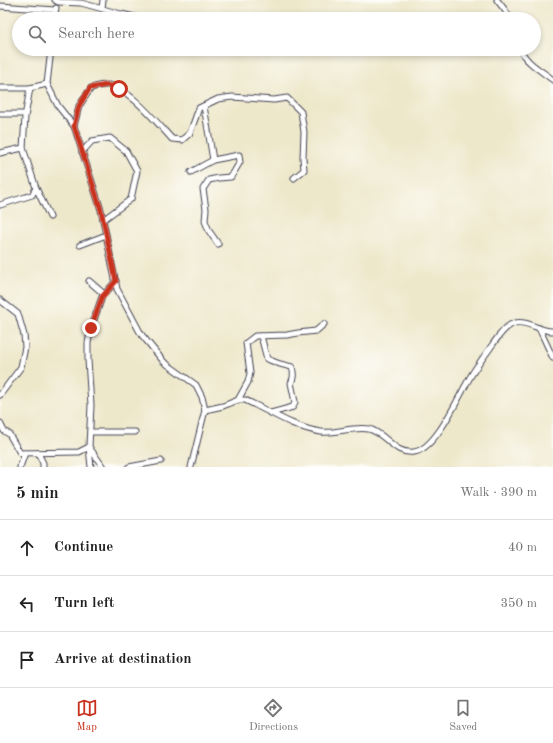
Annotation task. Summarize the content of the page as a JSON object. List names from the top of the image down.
{
  "page": {
    "search": "Search here",
    "heading": ["5 min", "Walk · 390 m"],
    "list": [
      ["Continue", "40 m"],
      ["Turn left", "350 m"],
      "Arrive at destination"
    ],
    "nav": ["Map", "Directions", "Saved"]
  }
}
